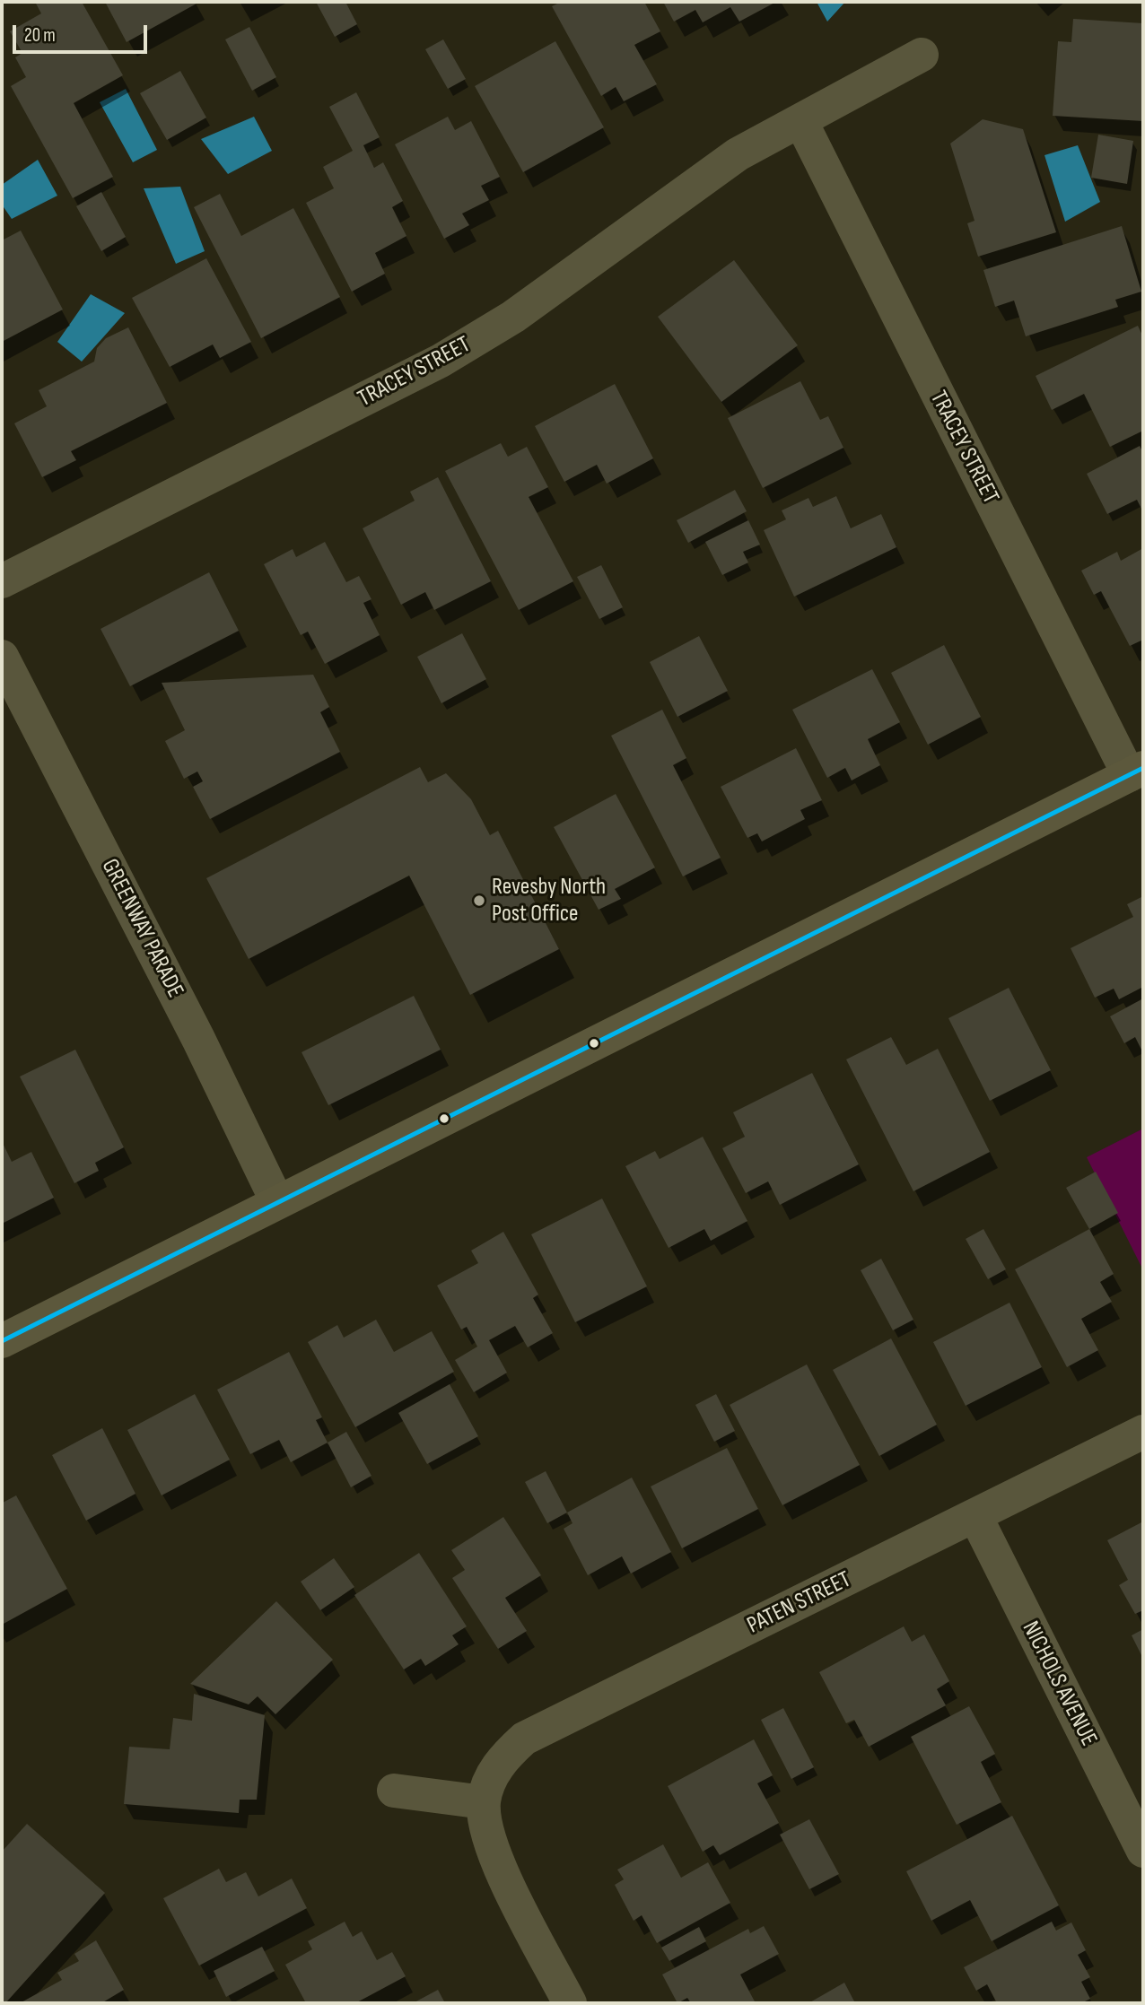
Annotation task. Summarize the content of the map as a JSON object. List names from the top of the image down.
{
  "streets": {
    "street": [
      "TRACEY STREET",
      "GREENWAY PARADE",
      "PATEN STREET",
      "NICHOLS AVENUE"
    ]
  },
  "crossings": [
    ["PATEN STREET", "NICHOLS AVENUE"]
  ],
  "places": ["Revesby North Post Office"],
  "scale_bar": "20 m"
}
